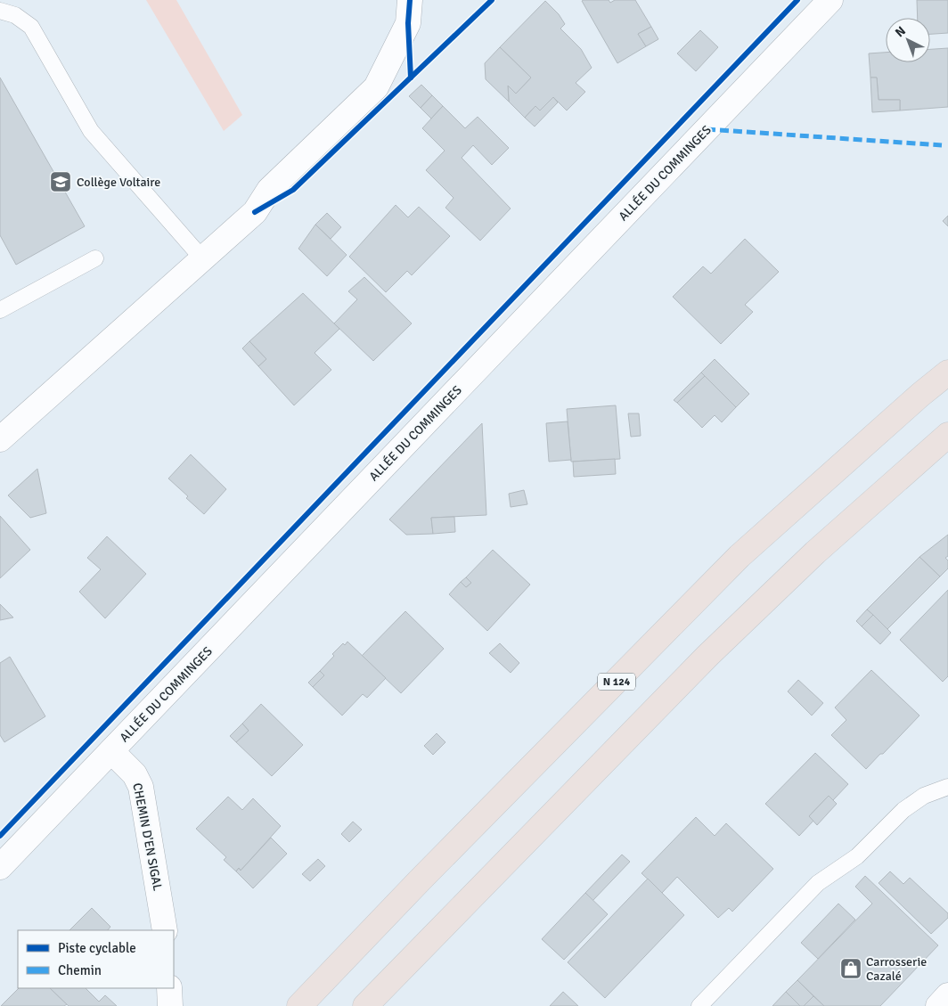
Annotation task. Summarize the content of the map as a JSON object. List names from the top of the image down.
{
  "streets": {
    "highway": ["N 124"],
    "street": ["ALLÉE DU COMMINGES", "CHEMIN D'EN SIGAL"]
  },
  "crossings": [
    ["ALLÉE DU COMMINGES", "CHEMIN D'EN SIGAL"]
  ],
  "places": {
    "school or university": ["Collège Voltaire"],
    "shop": ["Carrosserie Cazalé"]
  },
  "legend": ["Piste cyclable", "Chemin"],
  "north": "top left"
}
